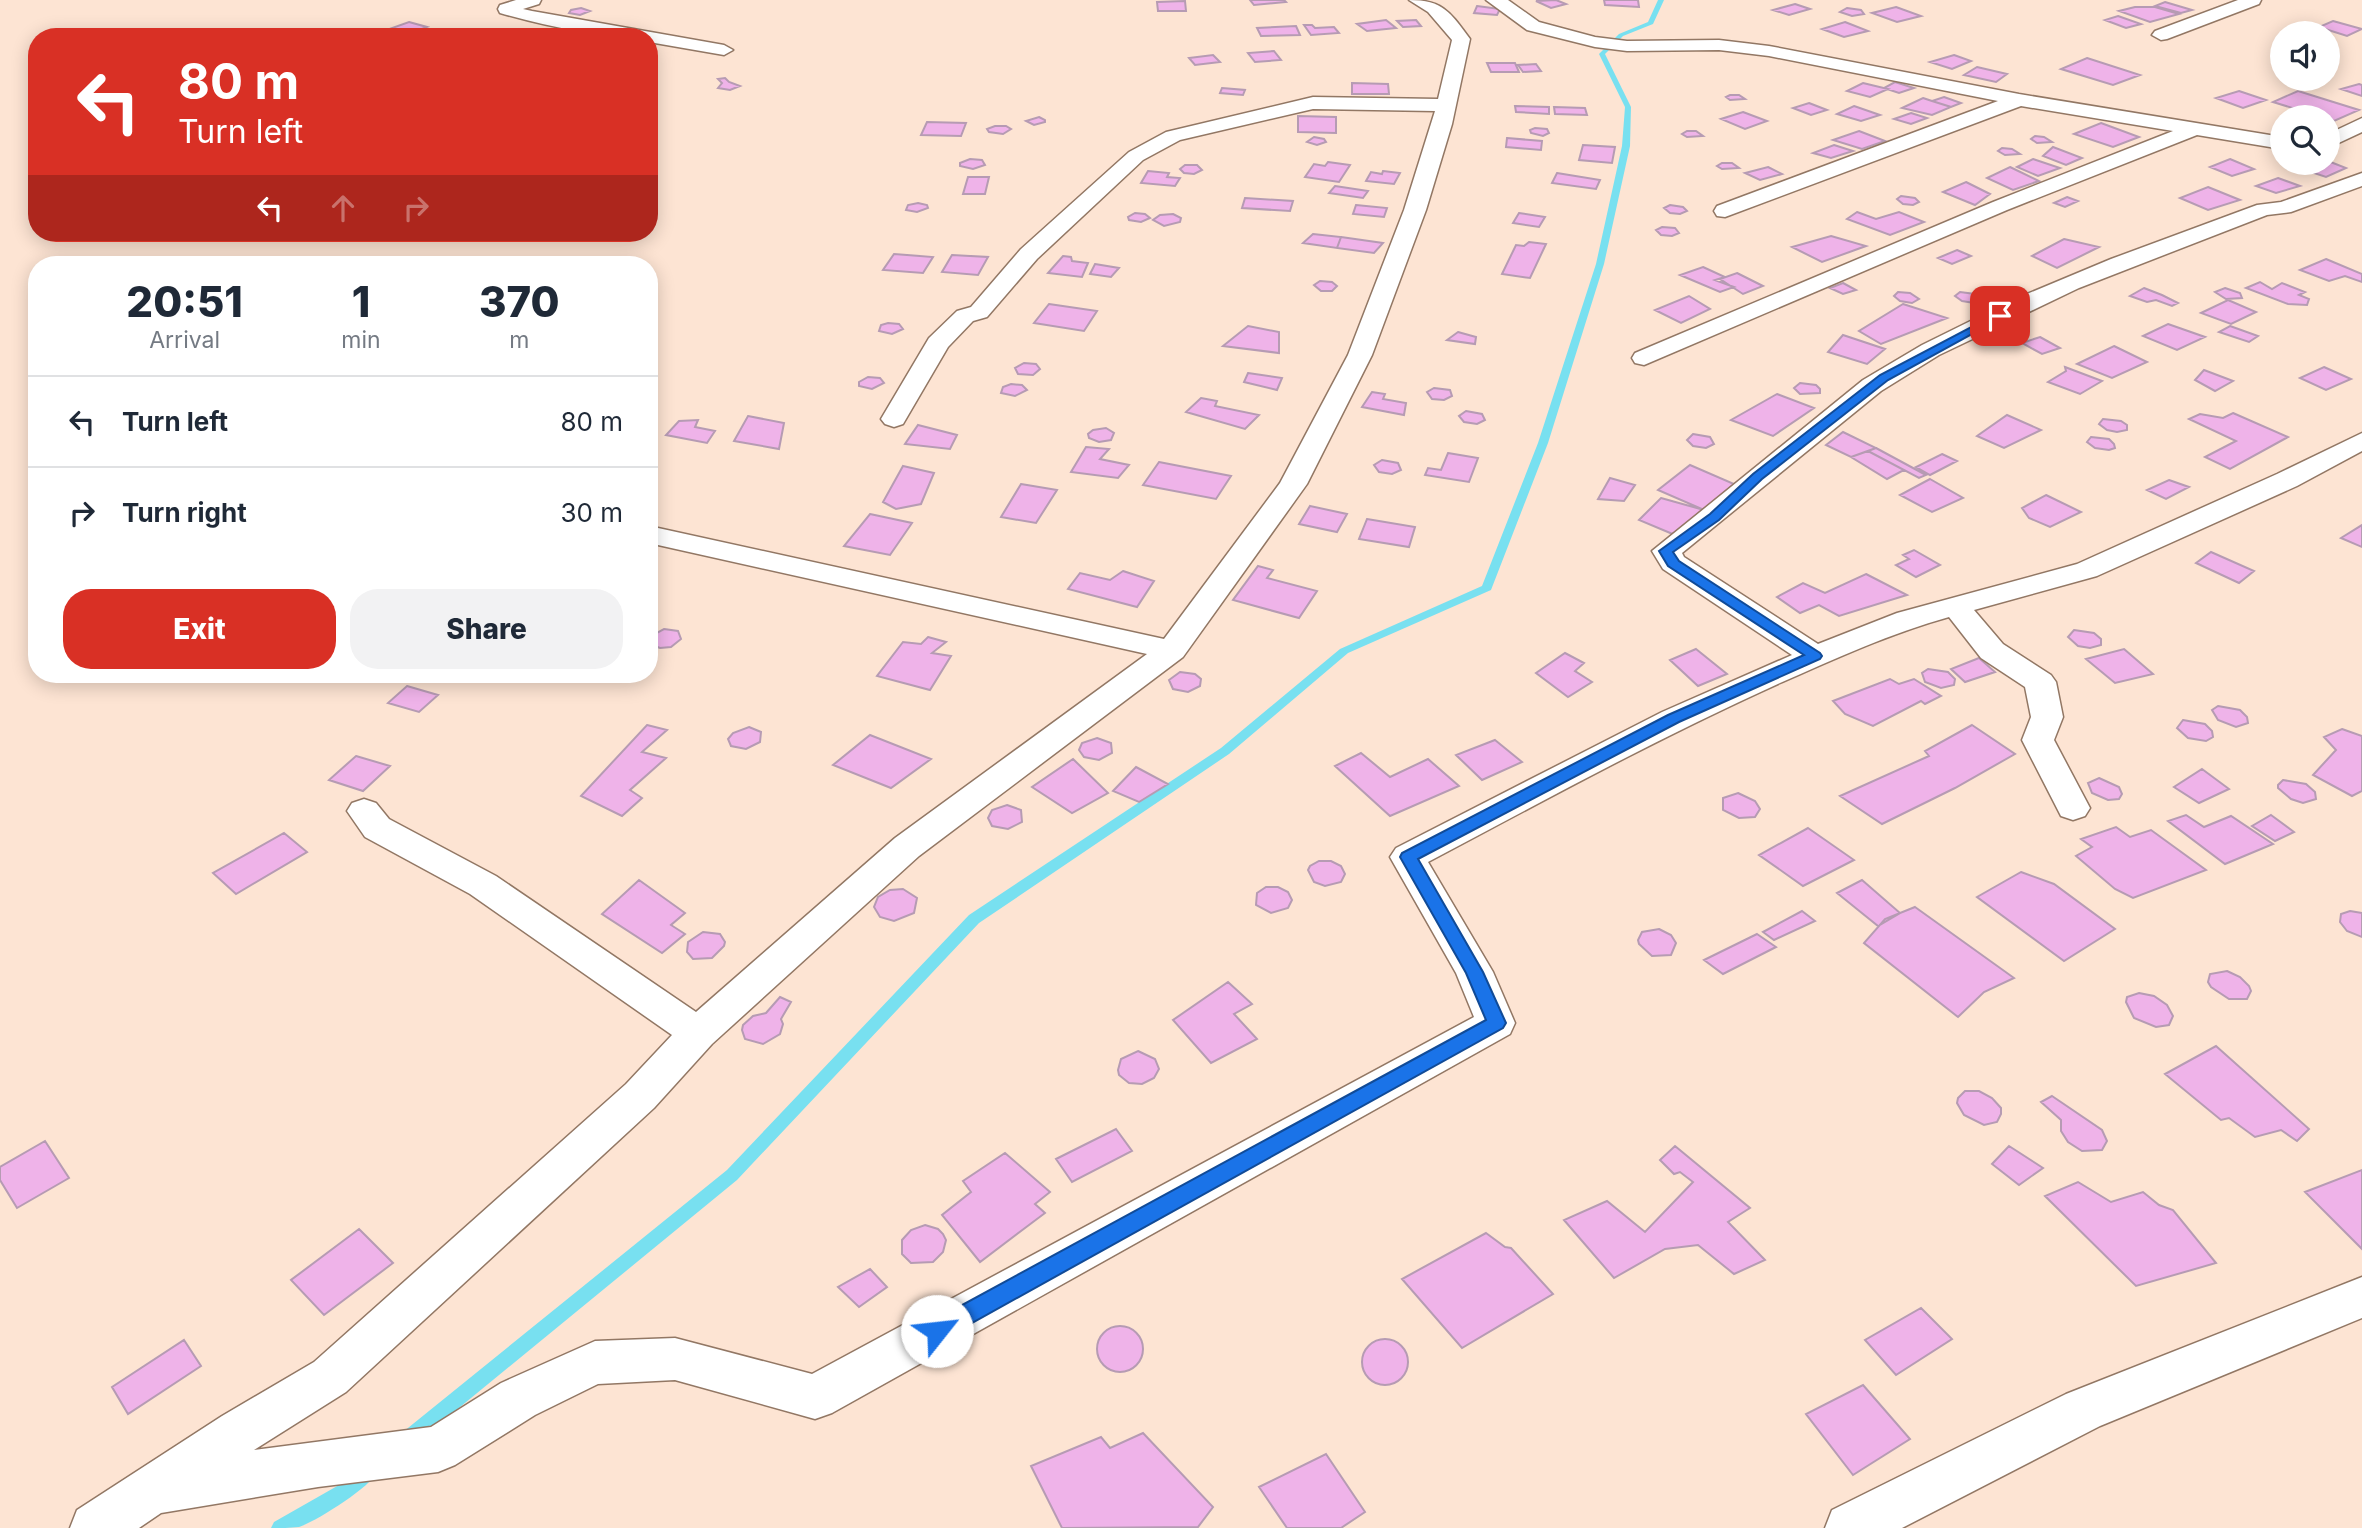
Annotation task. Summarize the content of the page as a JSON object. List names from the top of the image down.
{
  "page": {
    "turn": ["80 m", "Turn left"],
    "eta": [
      "20:51",
      "Arrival",
      "1",
      "min",
      "370",
      "m"
    ],
    "list": [
      {
        "name": "Turn left",
        "value": "80 m"
      },
      {
        "name": "Turn right",
        "value": "30 m"
      }
    ],
    "buttons": ["Exit", "Share"]
  }
}
